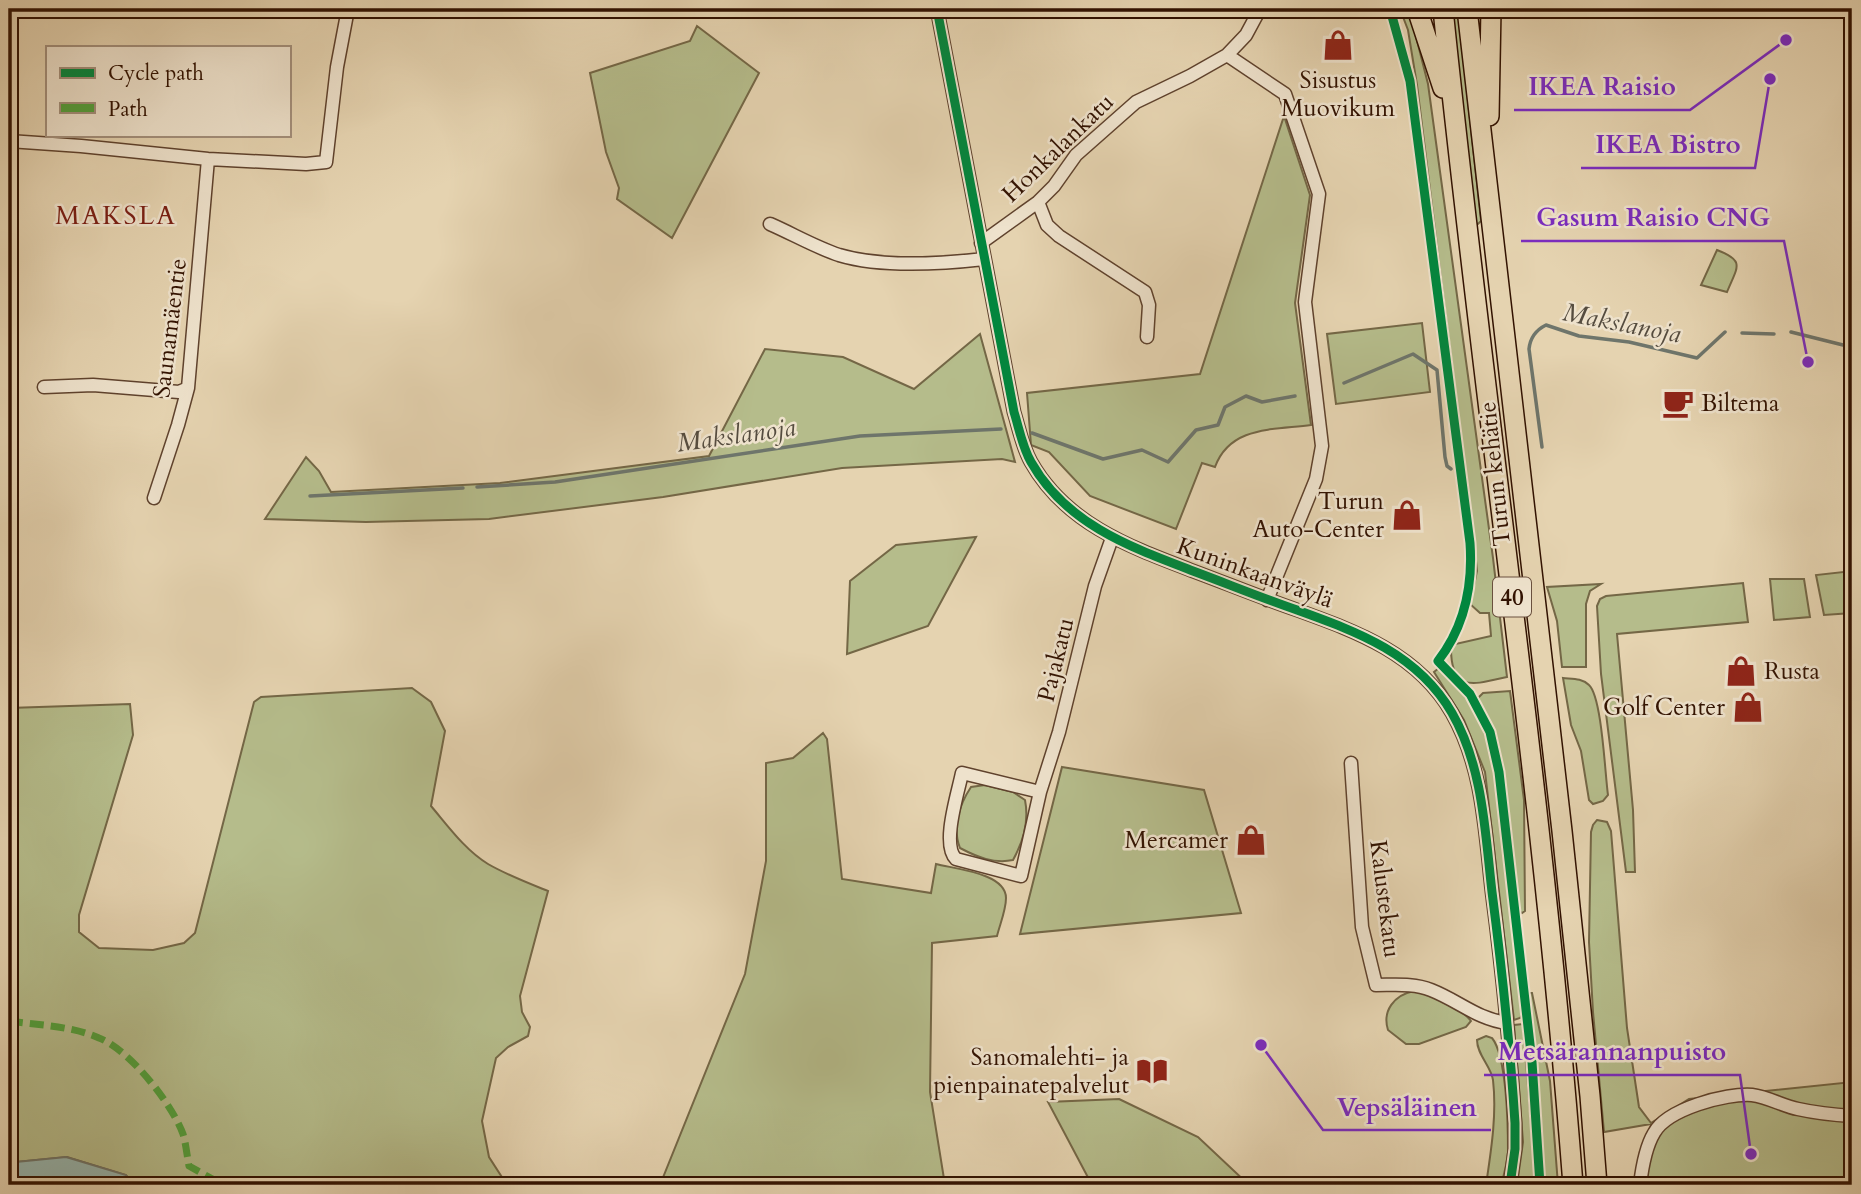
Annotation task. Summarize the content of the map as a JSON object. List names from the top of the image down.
{
  "streets": {
    "highway": ["Turun kehätie", "40"],
    "street": [
      "Honkalankatu",
      "Saunamäentie",
      "Kuninkaanväylä",
      "Pajakatu",
      "Kalustekatu"
    ]
  },
  "crossings": [
    ["Honkalankatu", "Kuninkaanväylä"],
    ["Kuninkaanväylä", "Pajakatu"],
    ["Kuninkaanväylä", "Kalustekatu"]
  ],
  "districts": ["MAKSLA"],
  "water": ["Makslanoja"],
  "places": {
    "other": [
      "IKEA Raisio",
      "IKEA Bistro",
      "Gasum Raisio CNG",
      "Vepsäläinen",
      "Metsärannanpuisto"
    ],
    "shop": [
      "Sisustus Muovikum",
      "Turun Auto-Center",
      "Rusta",
      "Golf Center",
      "Mercamer"
    ],
    "cafe": ["Biltema"],
    "library": ["Sanomalehti- ja pienpainatepalvelut"]
  },
  "legend": ["Cycle path", "Path"]
}
